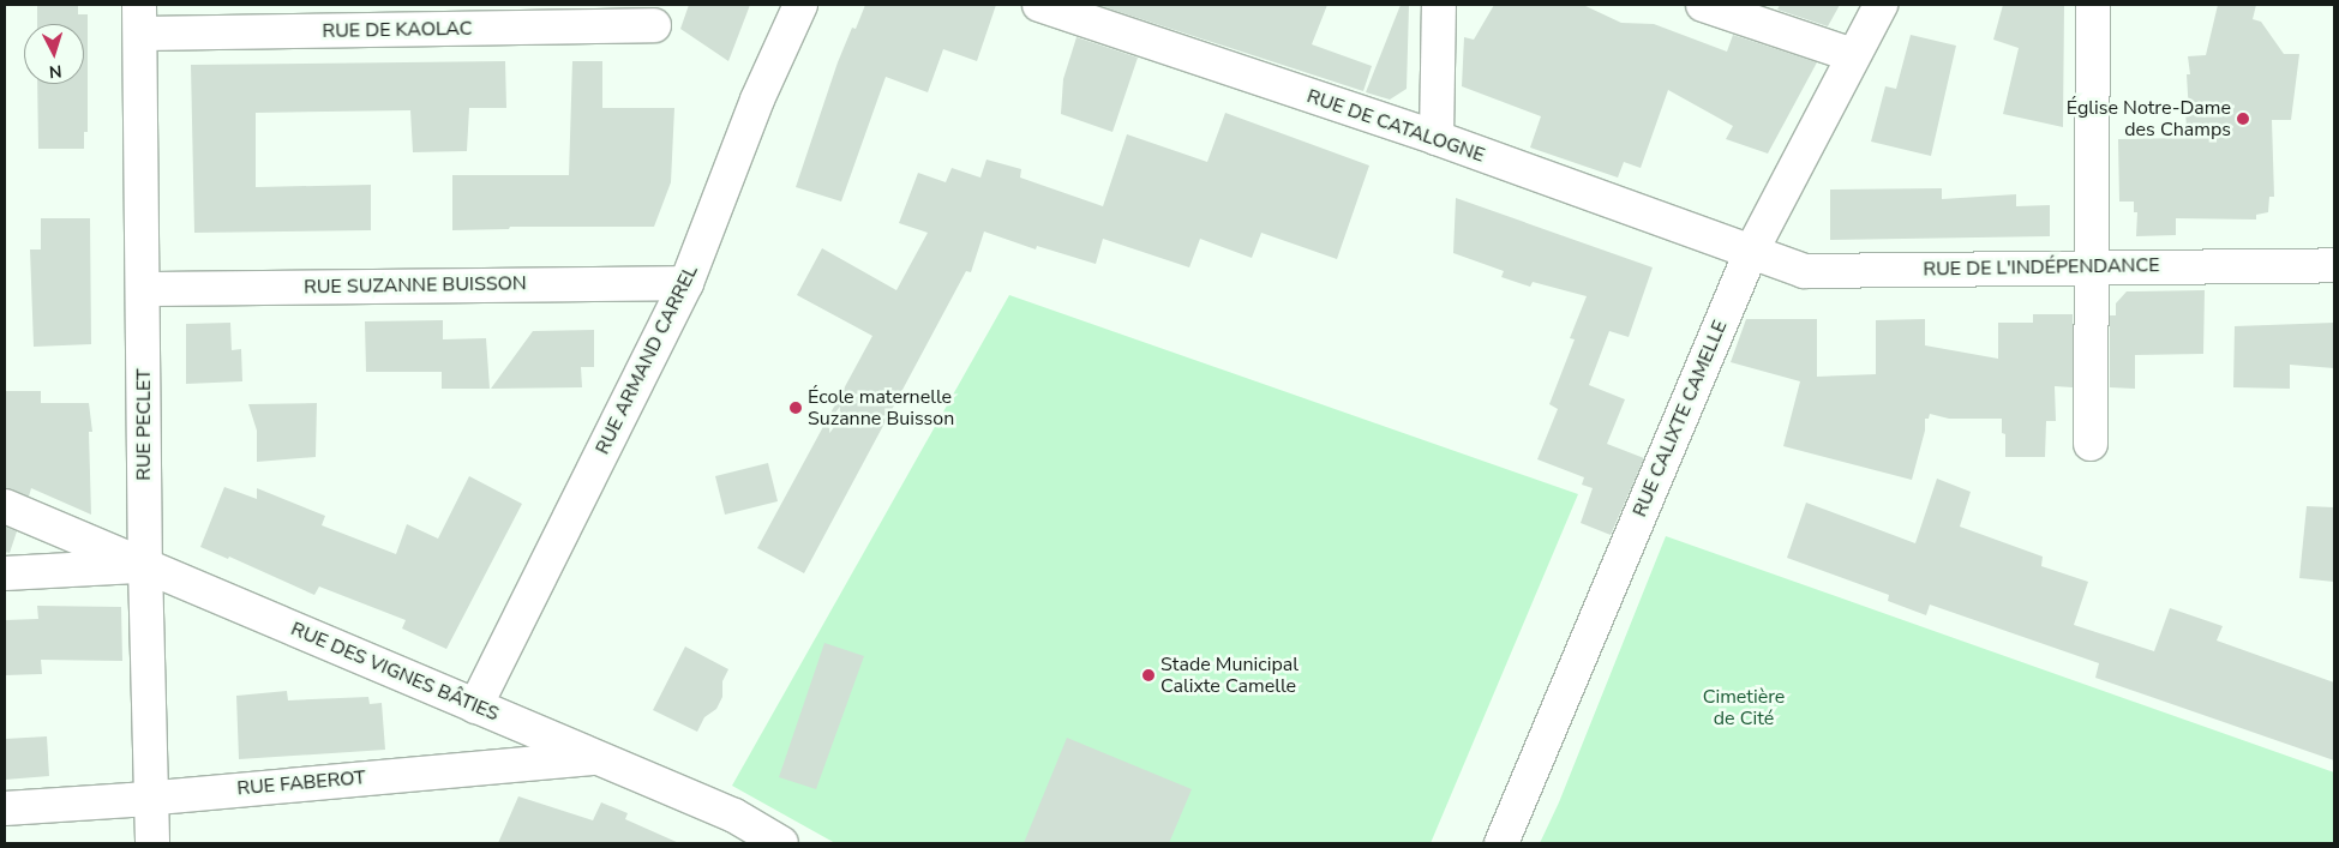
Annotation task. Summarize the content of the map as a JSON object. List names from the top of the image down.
{
  "streets": {
    "street": [
      "RUE DE KAOLAC",
      "RUE DE CATALOGNE",
      "RUE DE L'INDÉPENDANCE",
      "RUE SUZANNE BUISSON",
      "RUE ARMAND CARREL",
      "RUE CALIXTE CAMELLE",
      "RUE PECLET",
      "RUE DES VIGNES BÂTIES",
      "RUE FABEROT"
    ]
  },
  "crossings": [
    ["RUE DE KAOLAC", "RUE PECLET"],
    ["RUE DE CATALOGNE", "RUE DE L'INDÉPENDANCE"],
    ["RUE DE CATALOGNE", "RUE CALIXTE CAMELLE"],
    ["RUE DE L'INDÉPENDANCE", "RUE CALIXTE CAMELLE"],
    ["RUE SUZANNE BUISSON", "RUE ARMAND CARREL"],
    ["RUE SUZANNE BUISSON", "RUE PECLET"],
    ["RUE ARMAND CARREL", "RUE DES VIGNES BÂTIES"],
    ["RUE PECLET", "RUE DES VIGNES BÂTIES"],
    ["RUE PECLET", "RUE FABEROT"],
    ["RUE DES VIGNES BÂTIES", "RUE FABEROT"]
  ],
  "parks": ["Cimetière de Cité"],
  "places": ["Église Notre-Dame des Champs", "École maternelle Suzanne Buisson", "Stade Municipal Calixte Camelle"],
  "north": "bottom"
}
